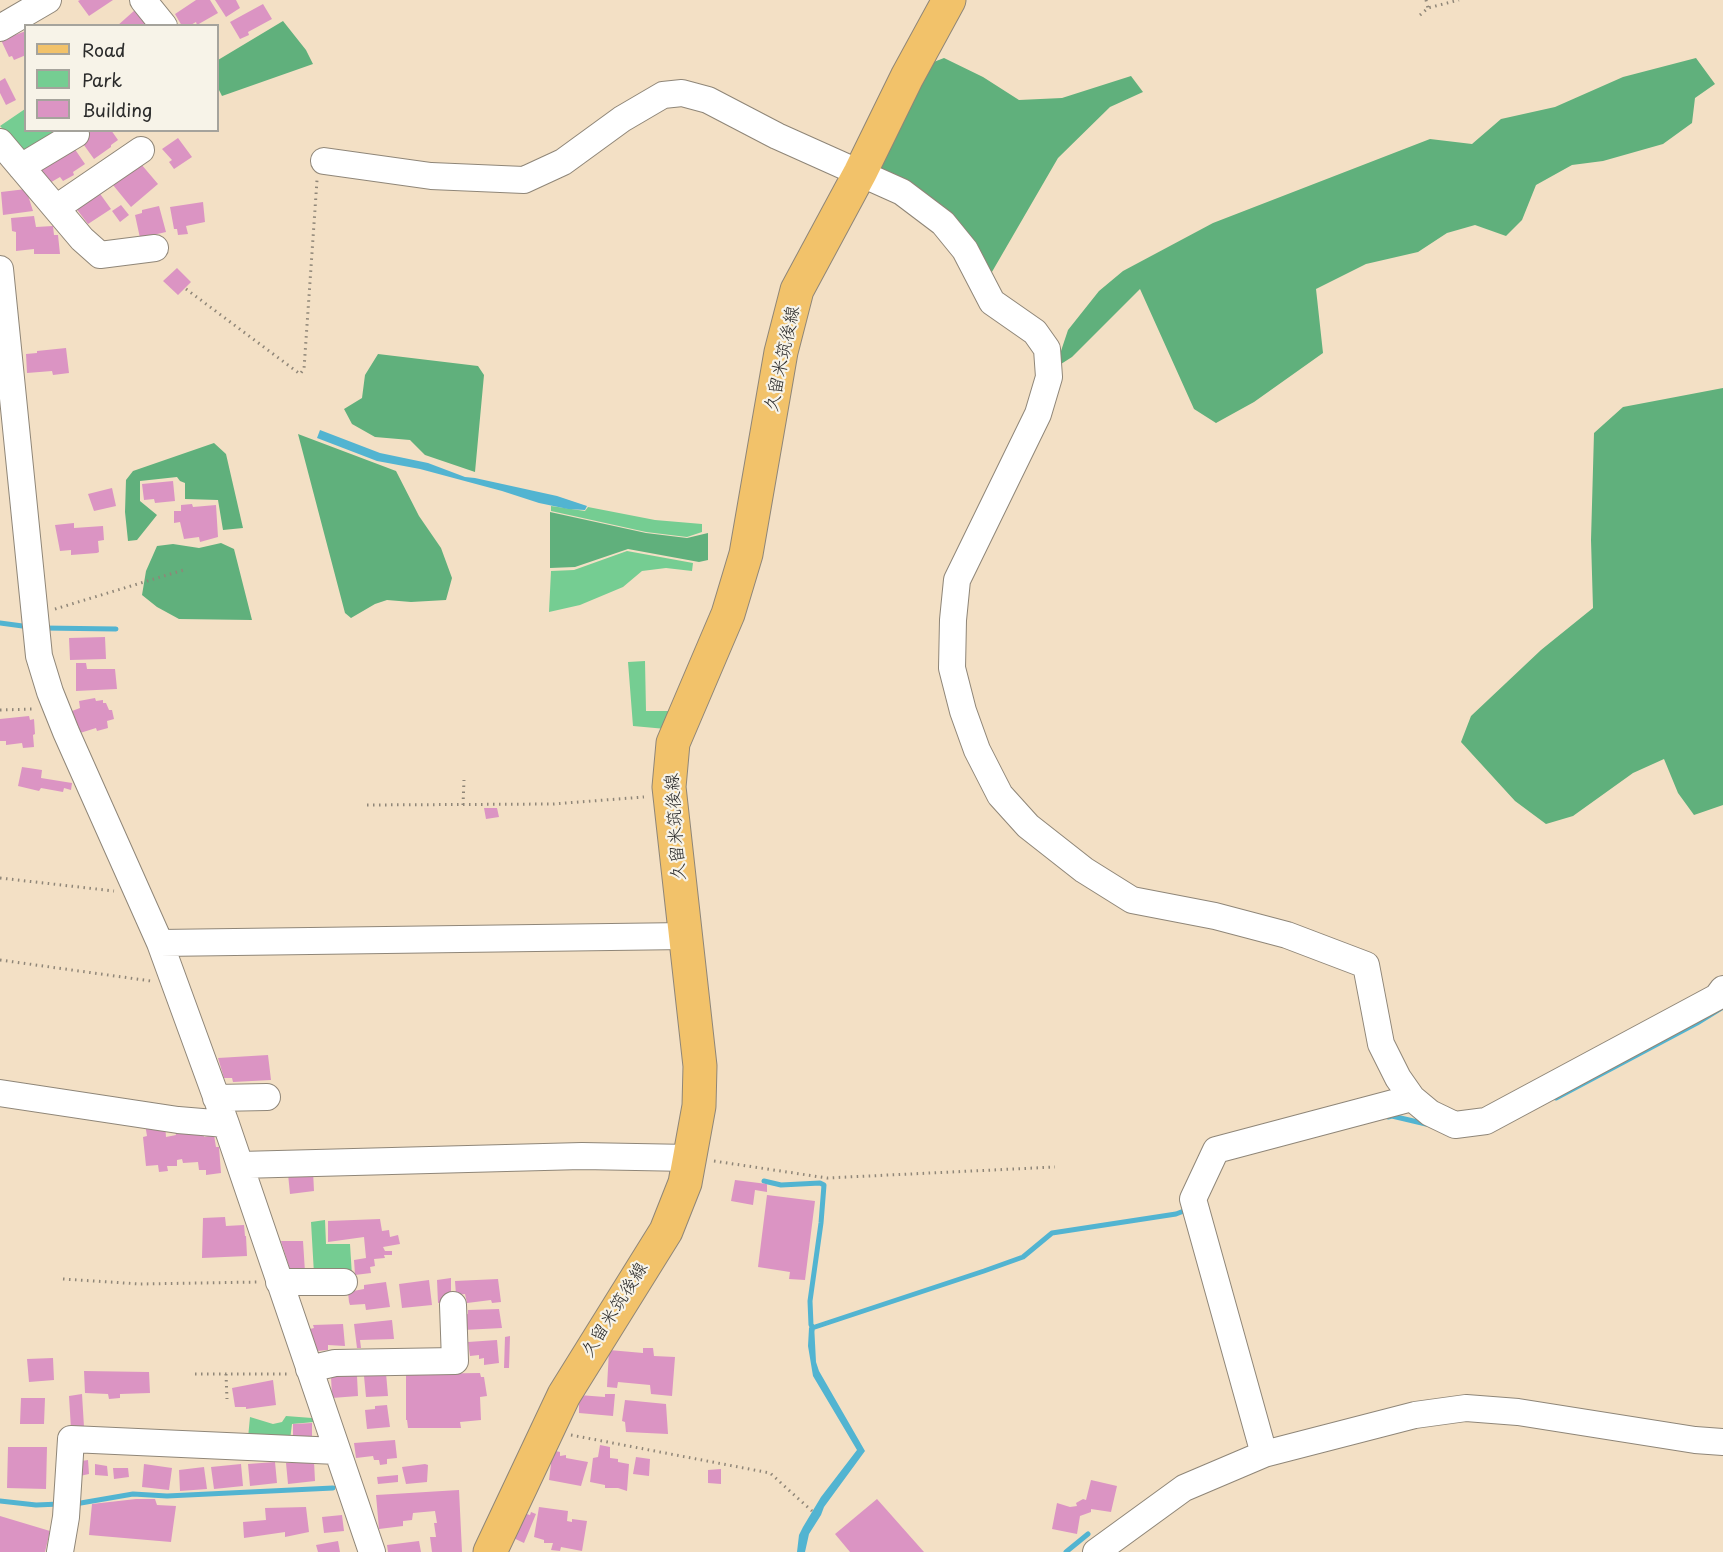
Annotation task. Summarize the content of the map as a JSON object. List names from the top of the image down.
{
  "streets": {
    "main road": ["久留米筑後線"]
  },
  "legend": ["Road", "Park", "Building"]
}
